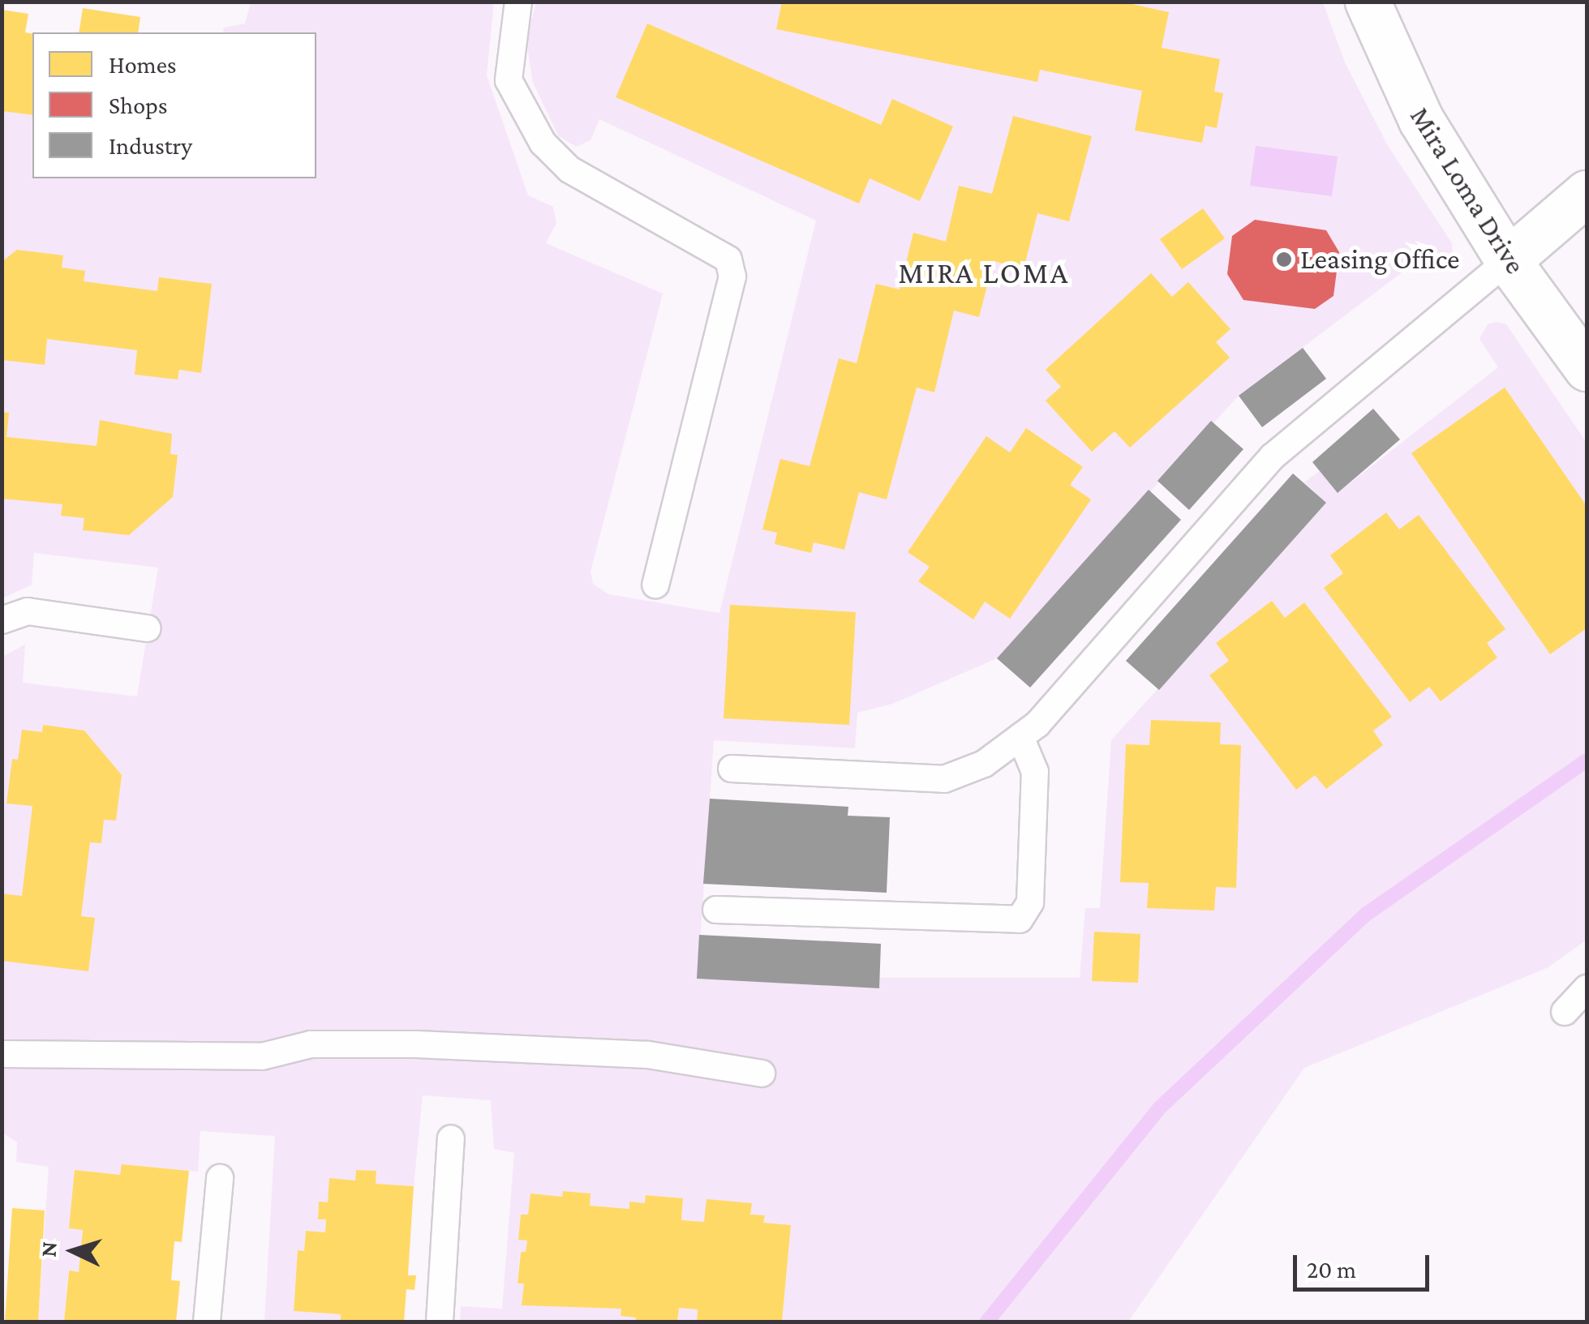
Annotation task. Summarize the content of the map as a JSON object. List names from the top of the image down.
{
  "streets": {
    "street": ["Mira Loma Drive"]
  },
  "districts": ["MIRA LOMA"],
  "places": ["Leasing Office"],
  "legend": ["Homes", "Shops", "Industry"],
  "scale_bar": "20 m",
  "north": "left"
}
